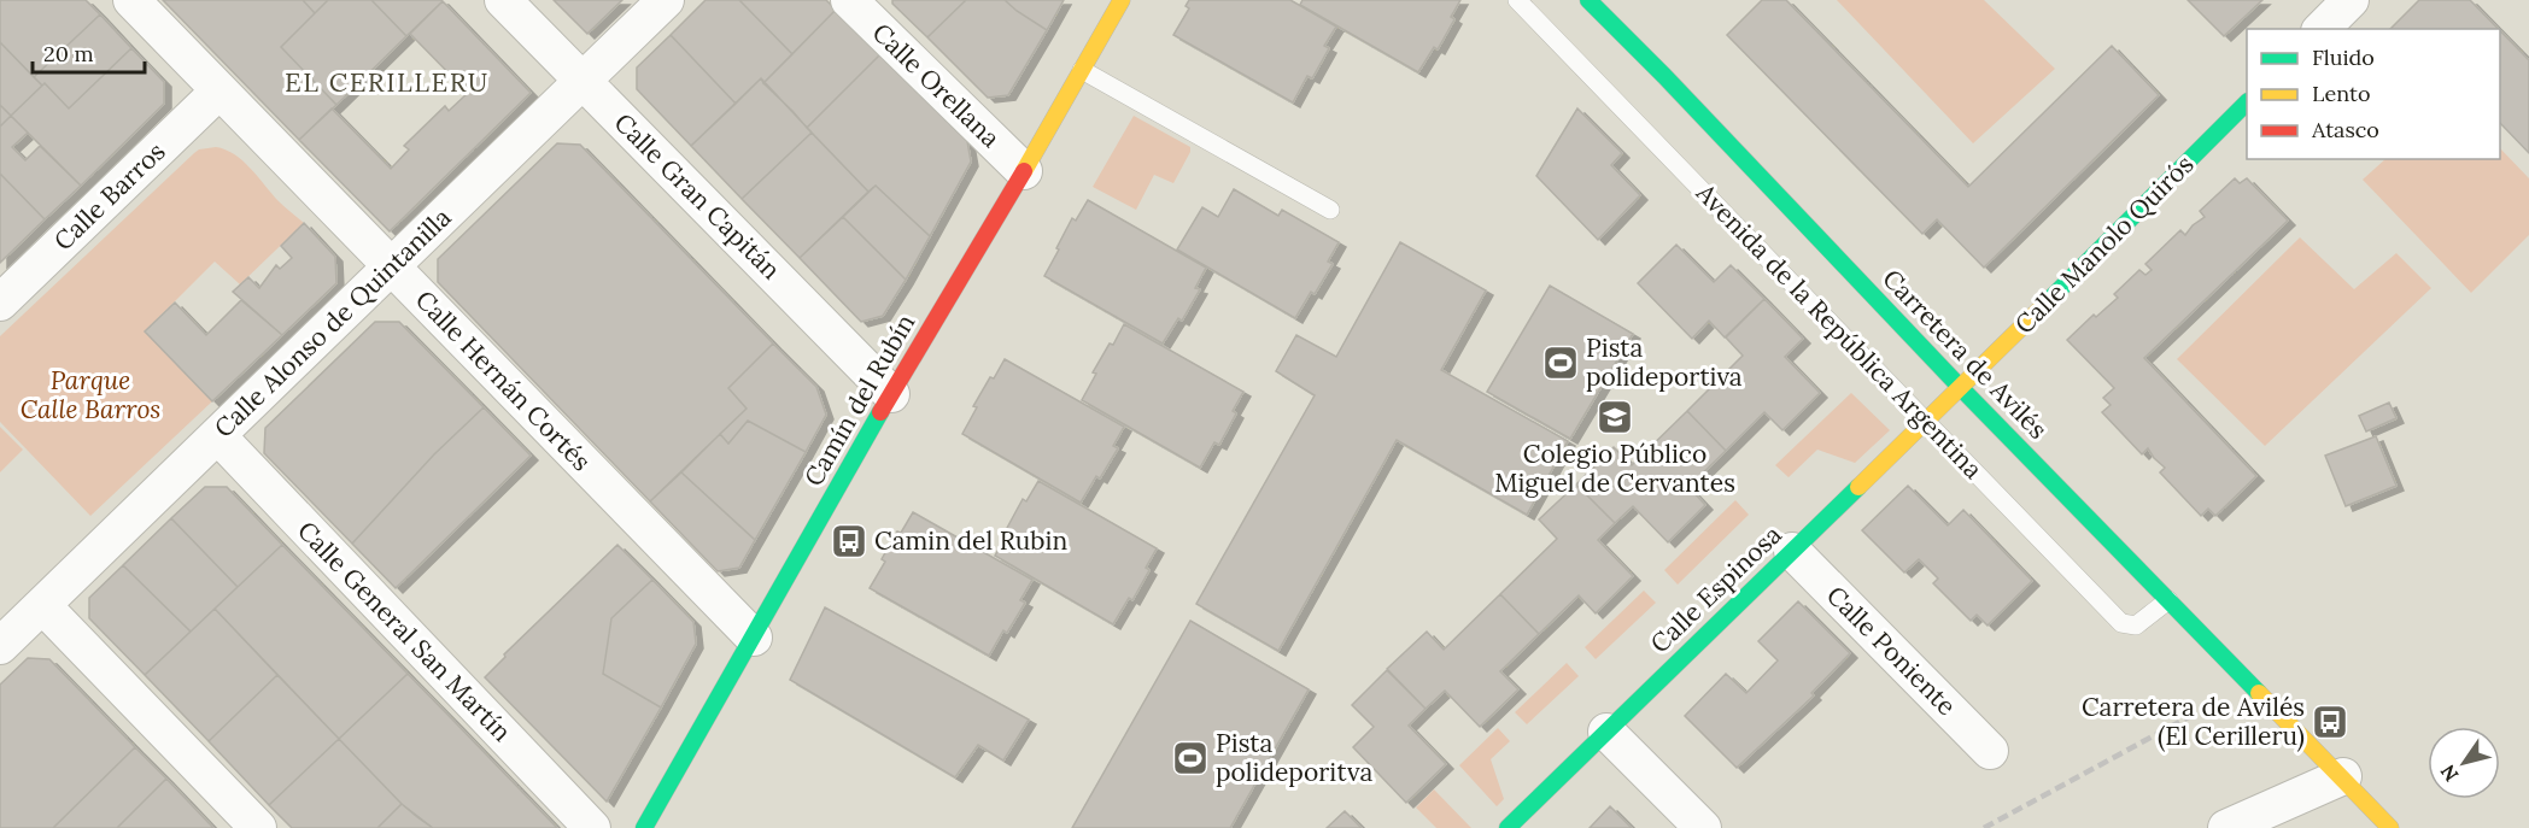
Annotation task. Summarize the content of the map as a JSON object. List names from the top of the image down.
{
  "streets": {
    "street": [
      "Calle Orellana",
      "Calle Barros",
      "Calle Gran Capitán",
      "Calle Manolo Quirós",
      "Calle Alonso de Quintanilla",
      "Carretera de Avilés",
      "Calle Hernán Cortés",
      "Camín del Rubín",
      "Calle Espinosa",
      "Calle General San Martín",
      "Calle Poniente"
    ],
    "lane": ["Avenida de la República Argentina"]
  },
  "crossings": [
    ["Calle Orellana", "Camín del Rubín"],
    ["Calle Barros", "Calle Hernán Cortés"],
    ["Calle Gran Capitán", "Calle Alonso de Quintanilla"],
    ["Calle Gran Capitán", "Camín del Rubín"],
    ["Calle Manolo Quirós", "Carretera de Avilés"],
    ["Calle Manolo Quirós", "Calle Espinosa"],
    ["Calle Alonso de Quintanilla", "Calle Hernán Cortés"],
    ["Calle Alonso de Quintanilla", "Calle General San Martín"],
    ["Avenida de la República Argentina", "Carretera de Avilés"],
    ["Avenida de la República Argentina", "Calle Espinosa"],
    ["Carretera de Avilés", "Calle Espinosa"],
    ["Calle Hernán Cortés", "Camín del Rubín"],
    ["Calle Espinosa", "Calle Poniente"]
  ],
  "districts": ["EL CERILLERU"],
  "parks": ["Parque Calle Barros"],
  "places": {
    "sports": ["Pista polideportiva", "Pista polideporitva"],
    "school or university": ["Colegio Público Miguel de Cervantes"],
    "bus stop": ["Camin del Rubin", "Carretera de Avilés (El Cerilleru)"]
  },
  "legend": ["Fluido", "Lento", "Atasco"],
  "scale_bar": "20 m",
  "north": "bottom left"
}
